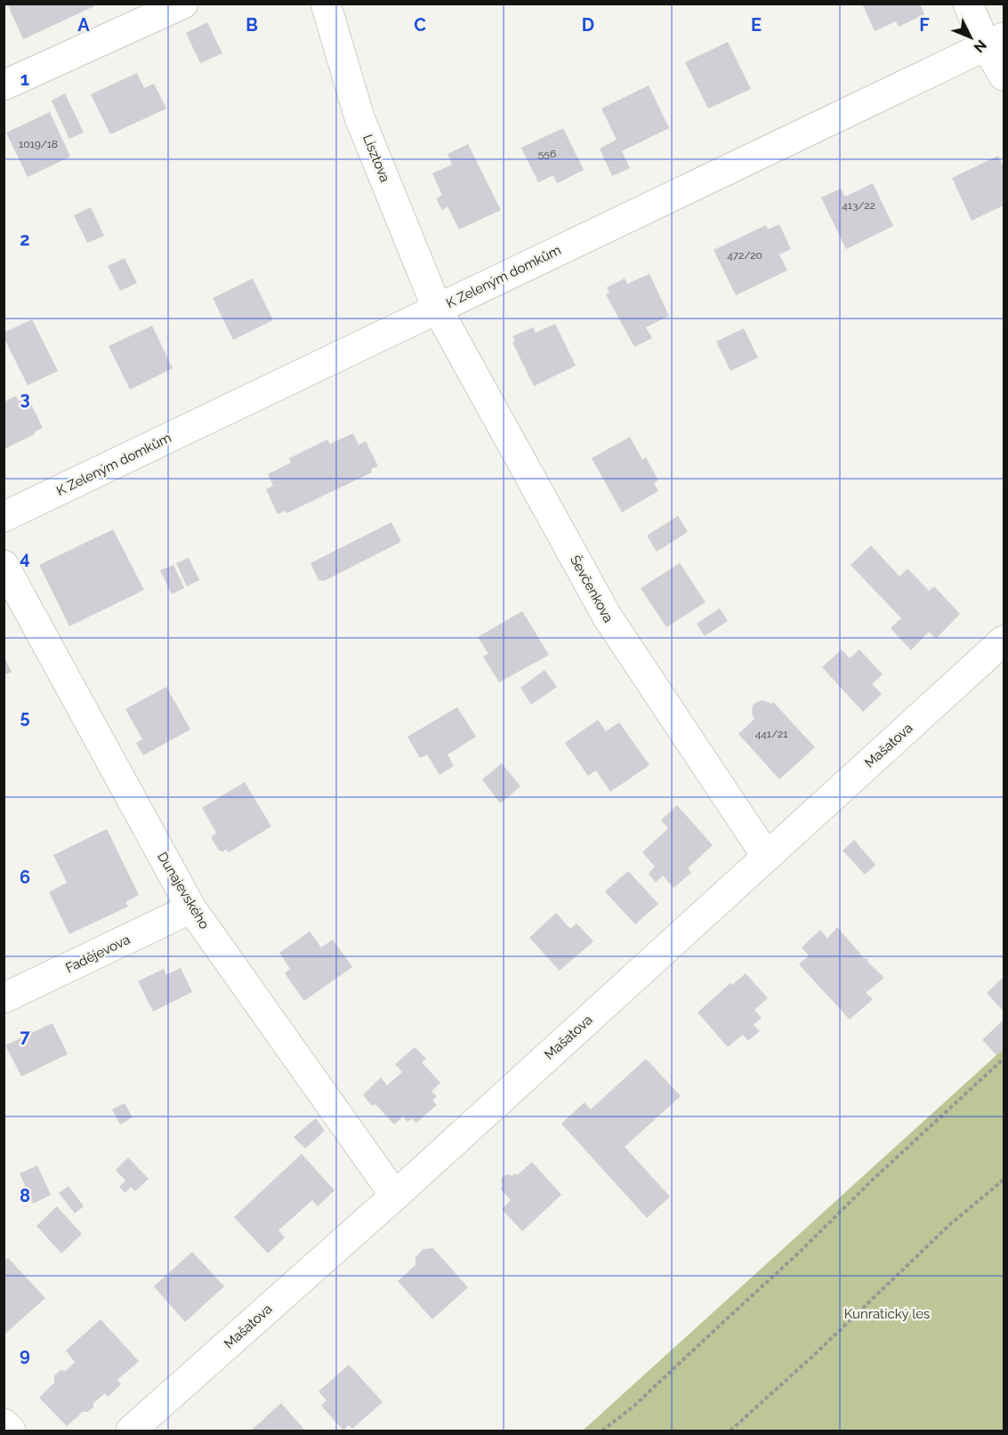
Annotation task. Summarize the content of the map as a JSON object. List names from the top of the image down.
{
  "streets": {
    "street": [
      "Lisztova",
      "K Zeleným domkům",
      "Ševčenkova",
      "Mašatova",
      "Dunajevského",
      "Fadějevova"
    ]
  },
  "crossings": [
    ["Lisztova", "K Zeleným domkům"],
    ["Lisztova", "Ševčenkova"],
    ["K Zeleným domkům", "Ševčenkova"],
    ["Ševčenkova", "Mašatova"],
    ["Mašatova", "Dunajevského"],
    ["Dunajevského", "Fadějevova"]
  ],
  "parks": ["Kunratický les"],
  "house_numbers": [
    "1019/18",
    "556",
    "413/22",
    "472/20",
    "441/21"
  ],
  "north": "bottom right",
  "grid": {
    "columns": [
      "A",
      "B",
      "C",
      "D",
      "E",
      "F"
    ],
    "rows": [
      "1",
      "2",
      "3",
      "4",
      "5",
      "6",
      "7",
      "8",
      "9"
    ]
  }
}
